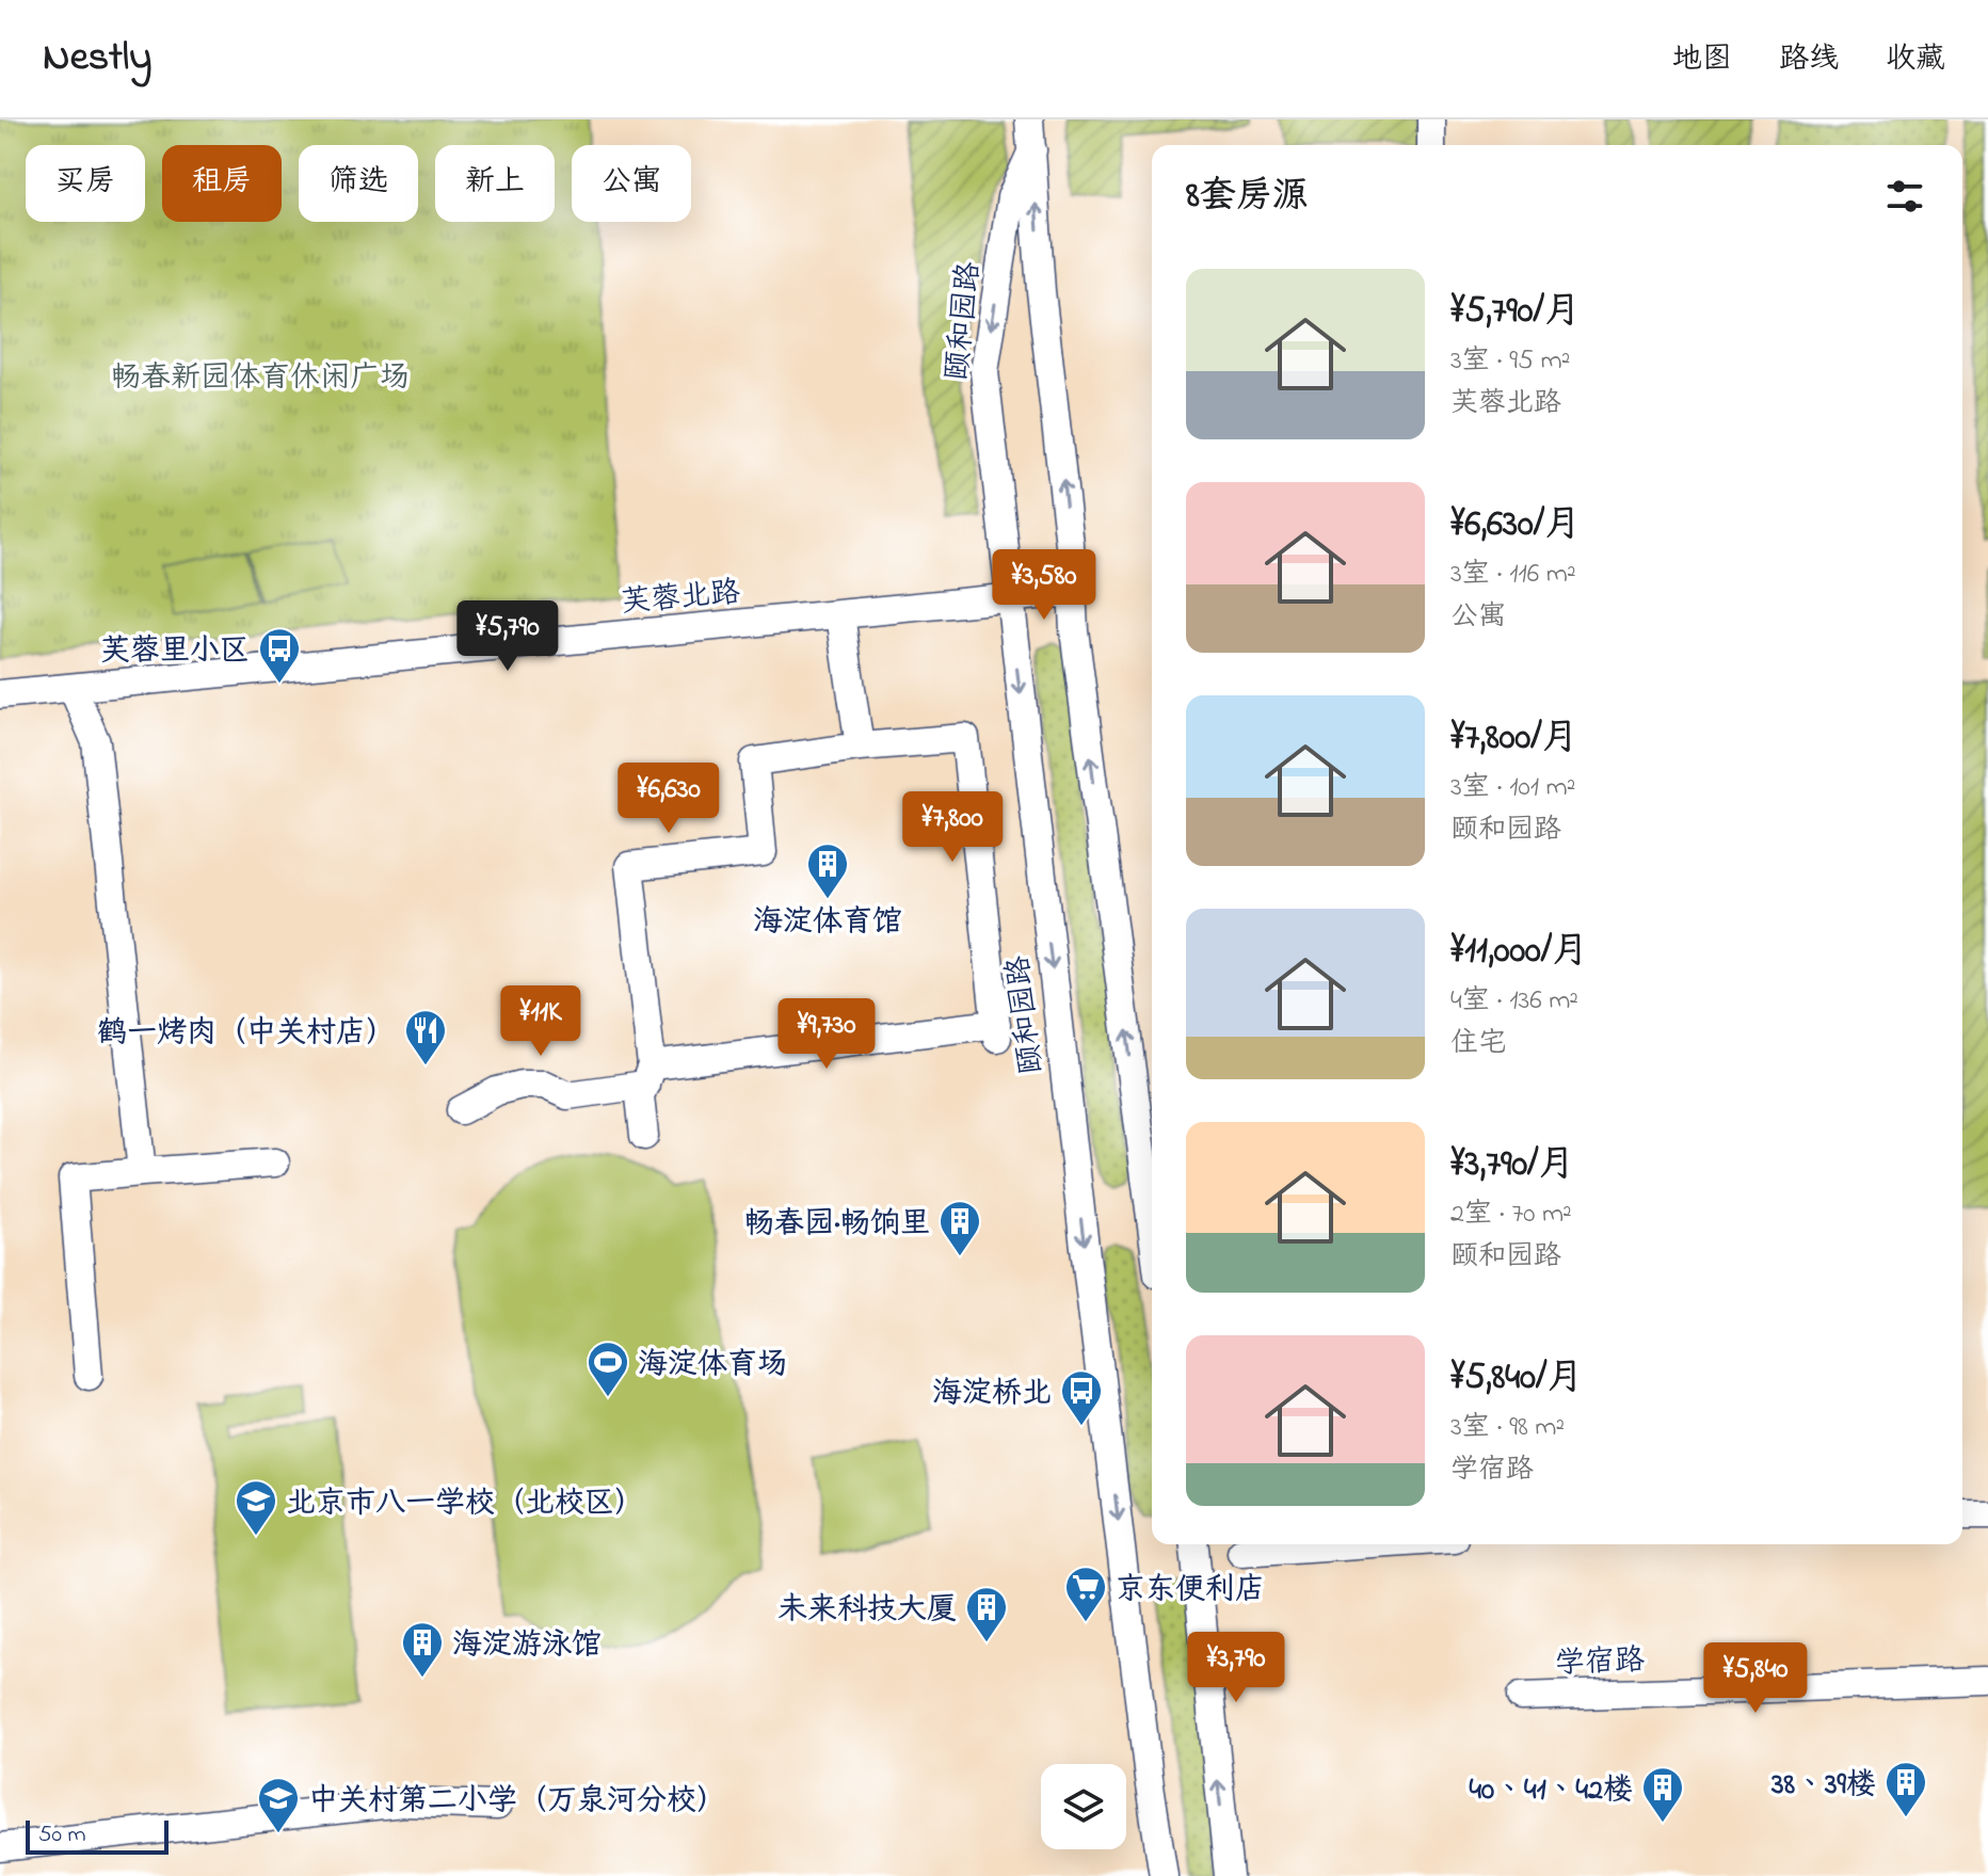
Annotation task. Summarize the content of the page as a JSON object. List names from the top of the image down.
{
  "streets": {
    "street": ["颐和园路", "芙蓉北路", "学宿路"]
  },
  "crossings": [
    ["颐和园路", "芙蓉北路"]
  ],
  "parks": ["畅春新园体育休闲广场"],
  "places": {
    "bus stop": ["芙蓉里小区", "海淀桥北"],
    "building": [
      "海淀体育馆",
      "畅春园·畅饷里",
      "未来科技大厦",
      "海淀游泳馆",
      "38、39楼",
      "40、41、42楼"
    ],
    "restaurant": ["鹤一烤肉（中关村店）"],
    "sports": ["海淀体育场"],
    "school or university": ["北京市八一学校（北校区）", "中关村第二小学（万泉河分校）"],
    "supermarket": ["京东便利店"]
  },
  "scale_bar": "50 m",
  "page": {
    "header": "Nestly",
    "nav": ["地图", "路线", "收藏"],
    "chip": [
      "买房",
      "租房",
      "筛选",
      "新上",
      "公寓"
    ],
    "heading": "8套房源",
    "list": [
      {
        "name": "¥5,790/月",
        "note": "3室 · 95 m² · 芙蓉北路"
      },
      {
        "name": "¥6,630/月",
        "note": "3室 · 116 m² · 公寓"
      },
      {
        "name": "¥7,800/月",
        "note": "3室 · 101 m² · 颐和园路"
      },
      {
        "name": "¥11,000/月",
        "note": "4室 · 136 m² · 住宅"
      },
      {
        "name": "¥3,790/月",
        "note": "2室 · 70 m² · 颐和园路"
      },
      {
        "name": "¥5,840/月",
        "note": "3室 · 98 m² · 学宿路"
      }
    ],
    "price": [
      "¥3,580",
      "¥5,790",
      "¥6,630",
      "¥7,800",
      "¥11K",
      "¥9,730",
      "¥3,790",
      "¥5,840"
    ],
    "scale": "50 m"
  }
}
